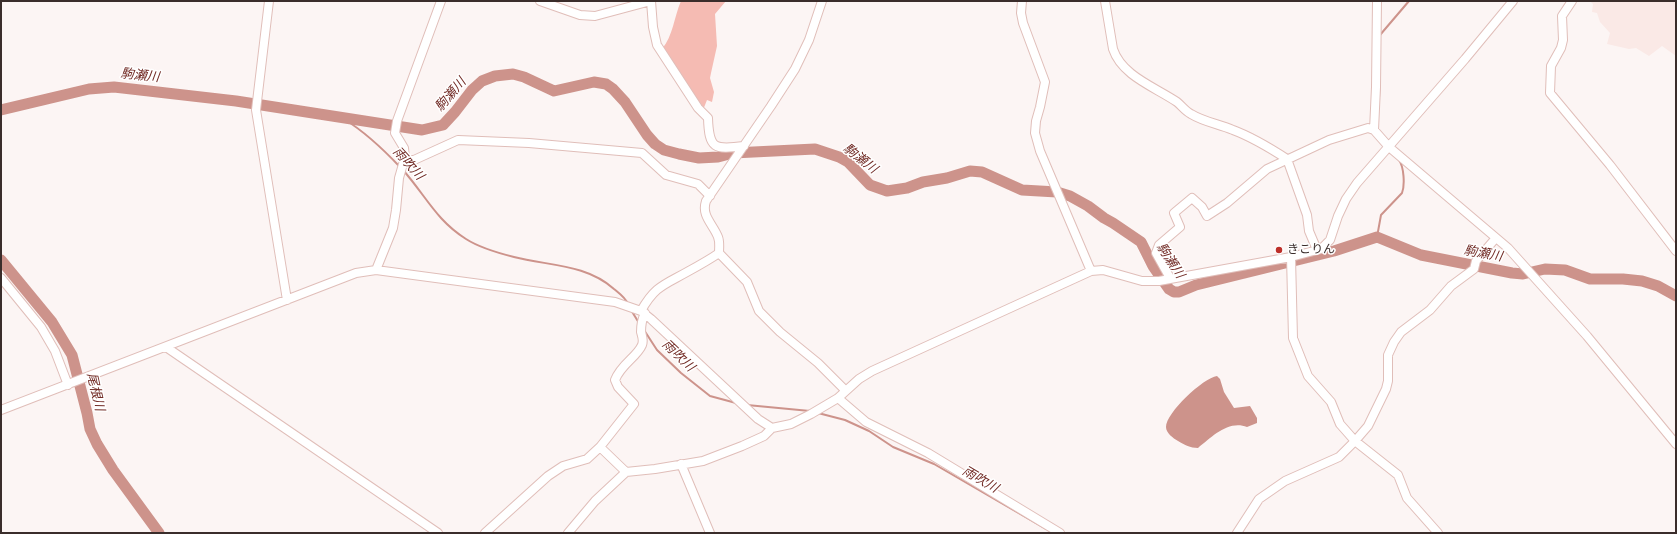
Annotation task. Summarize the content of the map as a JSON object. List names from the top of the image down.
{
  "water": ["駒瀬川", "雨吹川", "尾根川"],
  "places": ["きこりん"]
}
